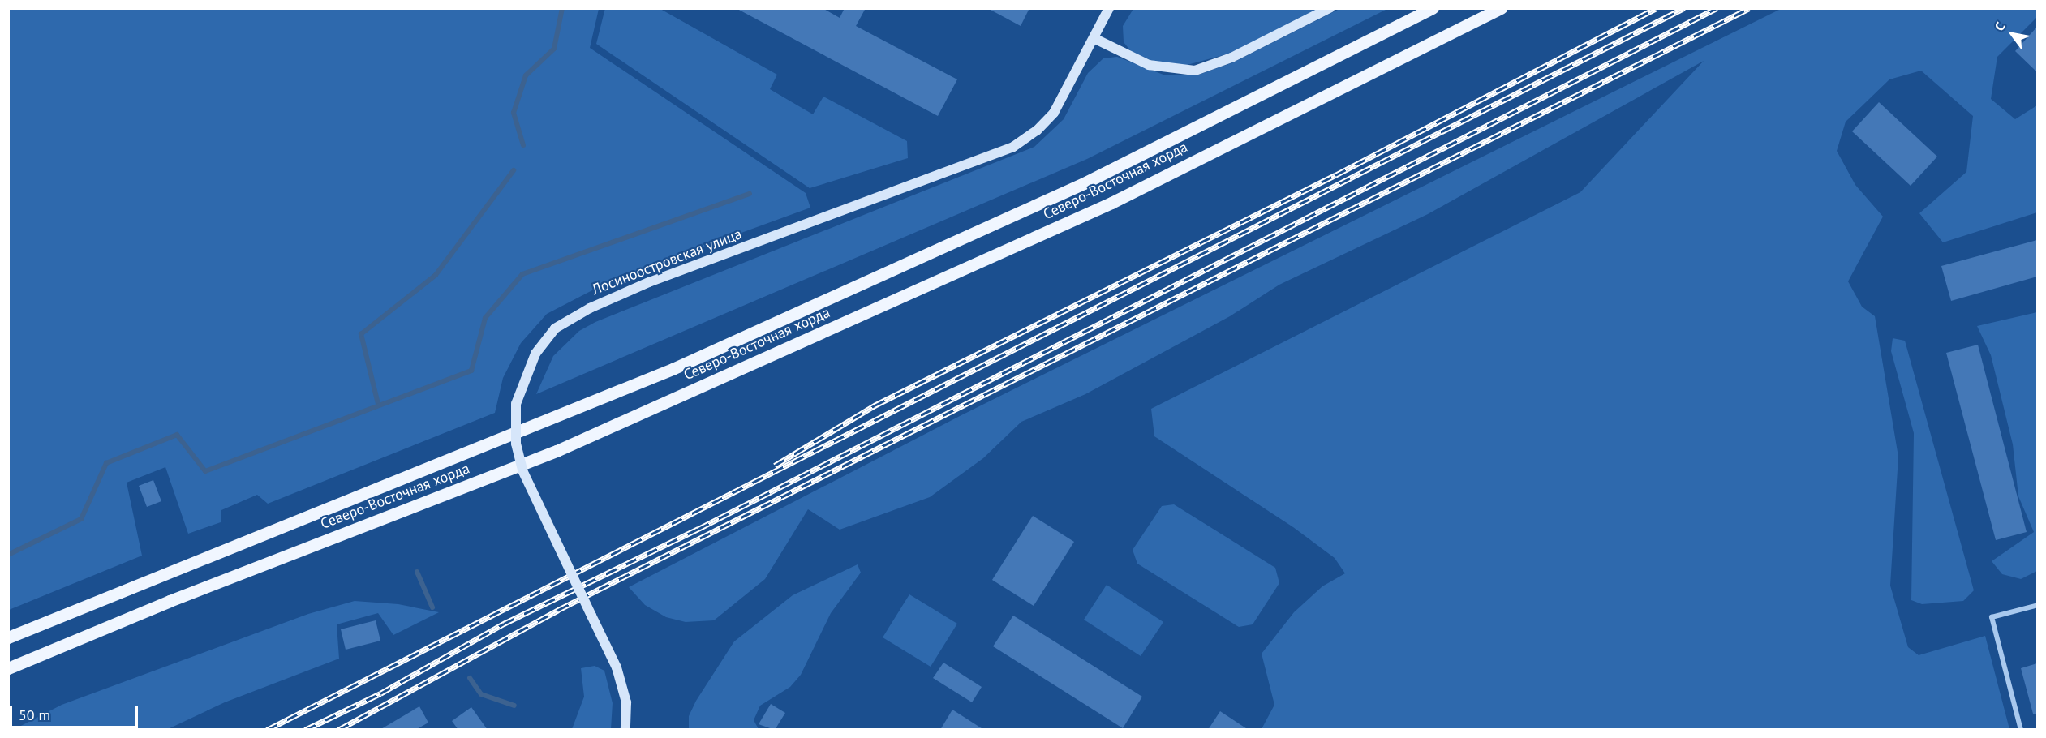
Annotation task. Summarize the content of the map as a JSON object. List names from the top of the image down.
{
  "streets": {
    "main road": ["Северо-Восточная хорда"],
    "street": ["Лосиноостровская улица"]
  },
  "scale_bar": "50 m",
  "north": "top left"
}
